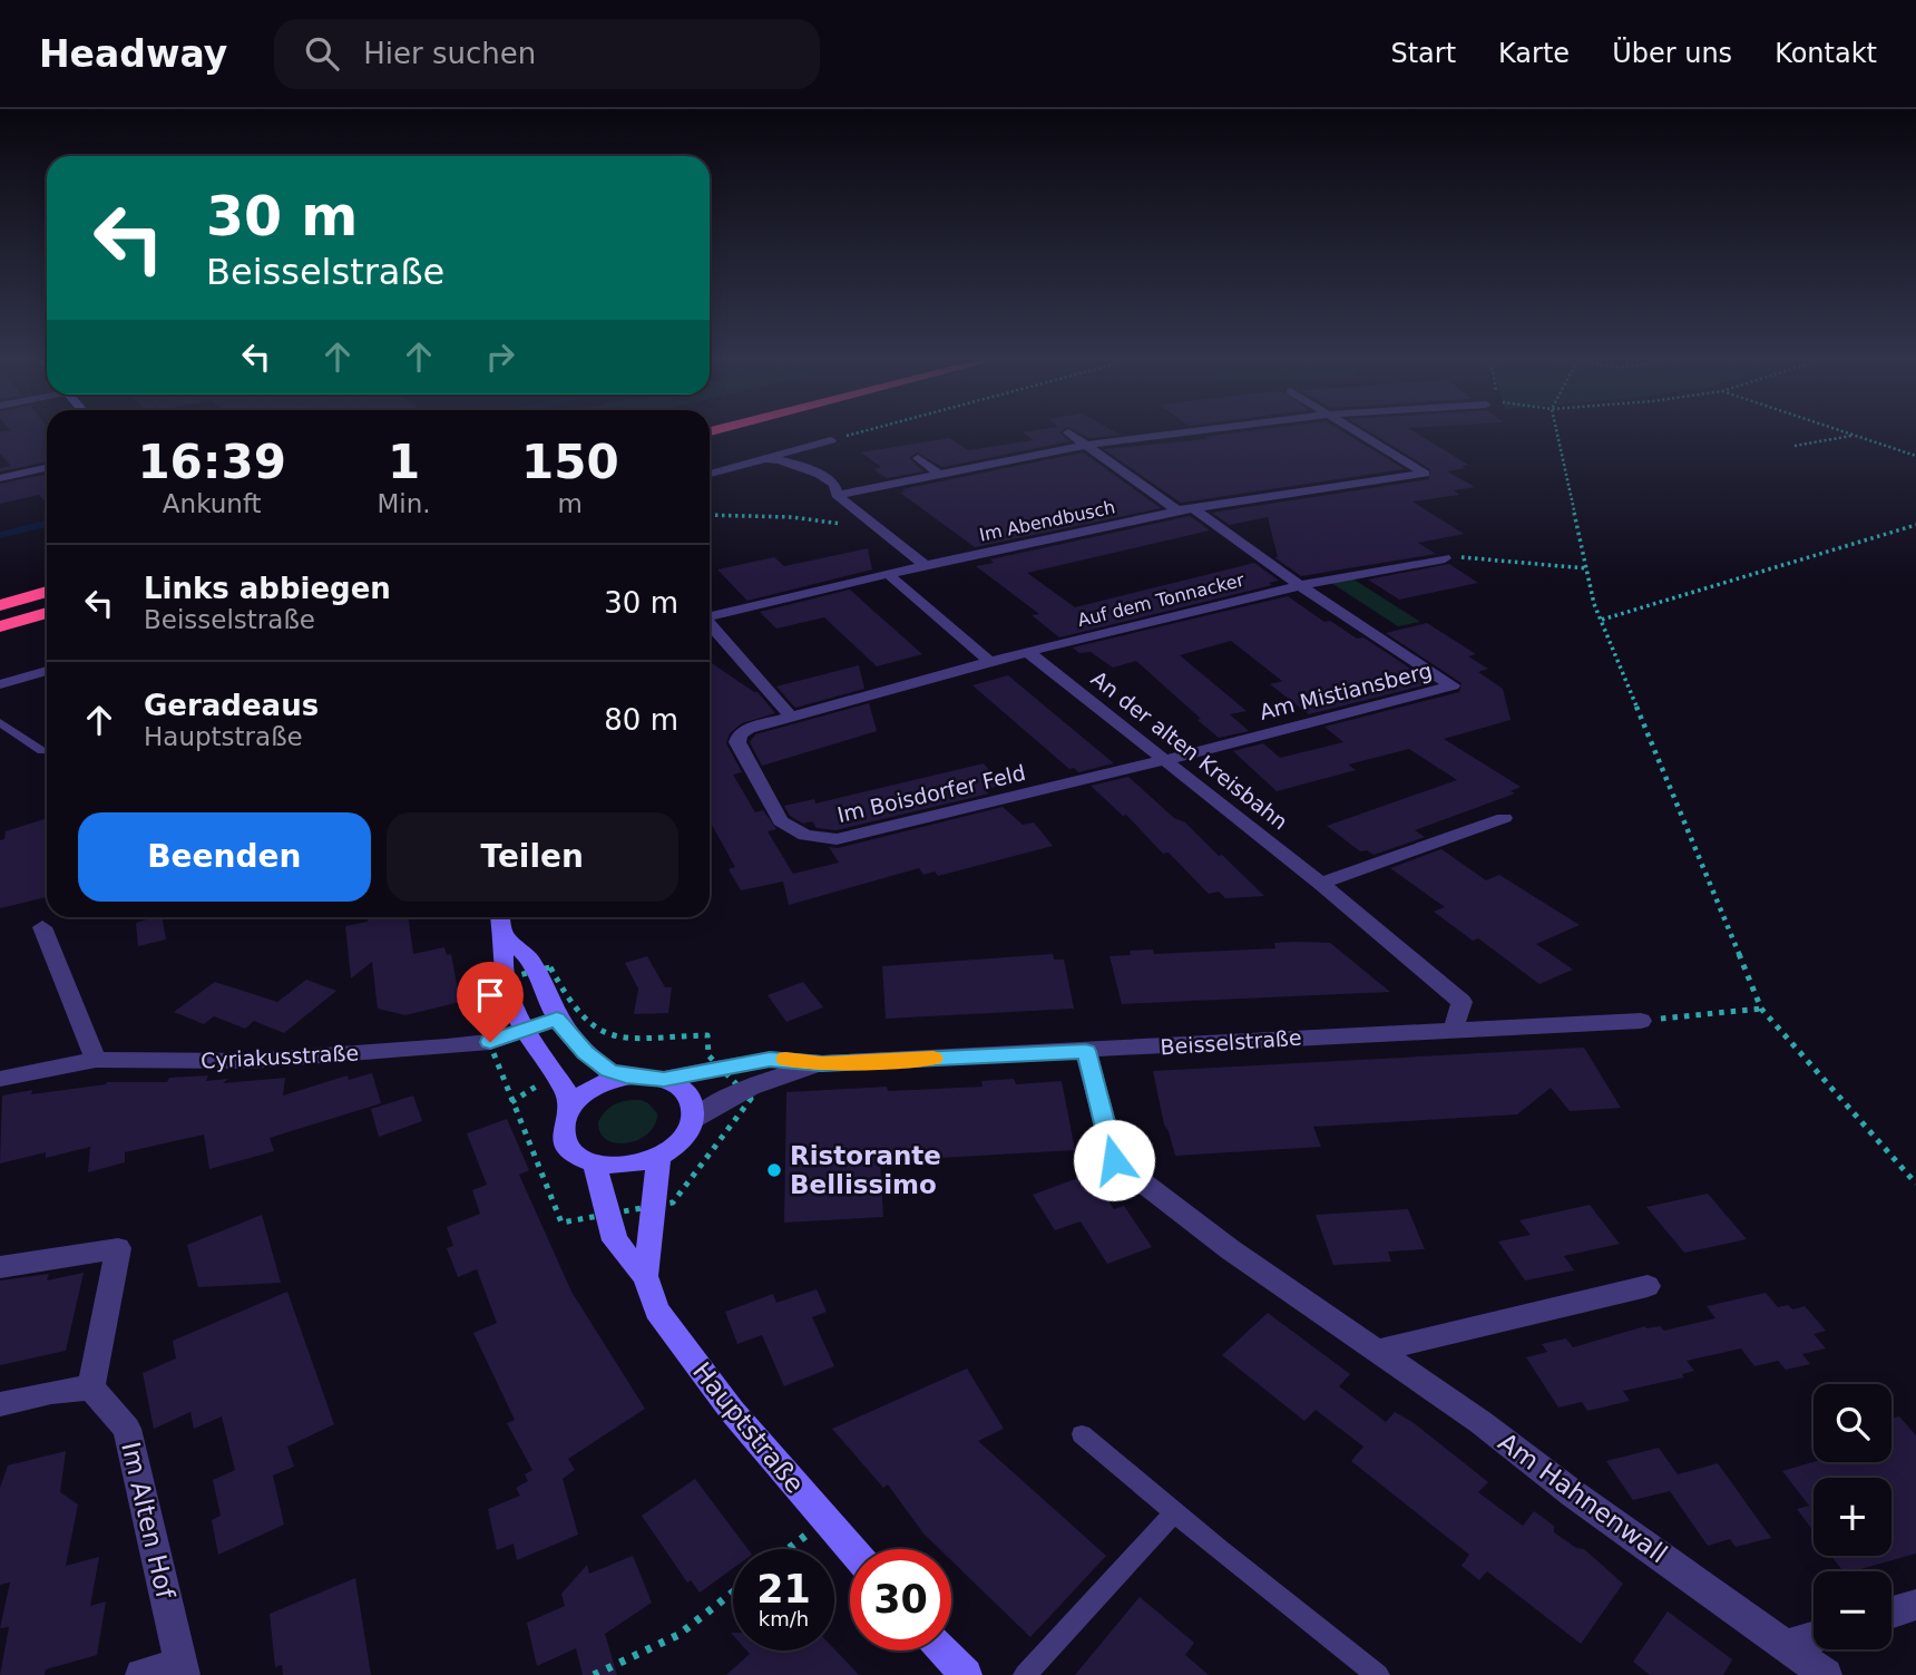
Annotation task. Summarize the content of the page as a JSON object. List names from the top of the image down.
{
  "streets": {
    "main road": ["Hauptstraße"],
    "street": [
      "Im Abendbusch",
      "Auf dem Tonnacker",
      "Am Mistiansberg",
      "An der alten Kreisbahn",
      "Im Boisdorfer Feld",
      "Beisselstraße",
      "Cyriakusstraße",
      "Am Hahnenwall",
      "Im Alten Hof"
    ]
  },
  "crossings": [
    ["Im Abendbusch", "Auf dem Tonnacker"],
    ["Auf dem Tonnacker", "Am Mistiansberg"],
    ["Auf dem Tonnacker", "An der alten Kreisbahn"],
    ["Auf dem Tonnacker", "Im Boisdorfer Feld"],
    ["Am Mistiansberg", "An der alten Kreisbahn"],
    ["Am Mistiansberg", "Im Boisdorfer Feld"],
    ["An der alten Kreisbahn", "Im Boisdorfer Feld"],
    ["An der alten Kreisbahn", "Beisselstraße"],
    ["Beisselstraße", "Hauptstraße"],
    ["Beisselstraße", "Am Hahnenwall"]
  ],
  "places": ["Ristorante Bellissimo"],
  "page": {
    "header": "Headway",
    "search": "Hier suchen",
    "nav": [
      "Start",
      "Karte",
      "Über uns",
      "Kontakt"
    ],
    "turn": ["30 m", "Beisselstraße"],
    "eta": [
      "16:39",
      "Ankunft",
      "1",
      "Min.",
      "150",
      "m"
    ],
    "list": [
      {
        "name": "Links abbiegen",
        "note": "Beisselstraße",
        "value": "30 m"
      },
      {
        "name": "Geradeaus",
        "note": "Hauptstraße",
        "value": "80 m"
      }
    ],
    "buttons": ["Beenden", "Teilen"],
    "map_buttons": ["+", "−"],
    "speed": "21 km/h",
    "limit": "30"
  }
}
